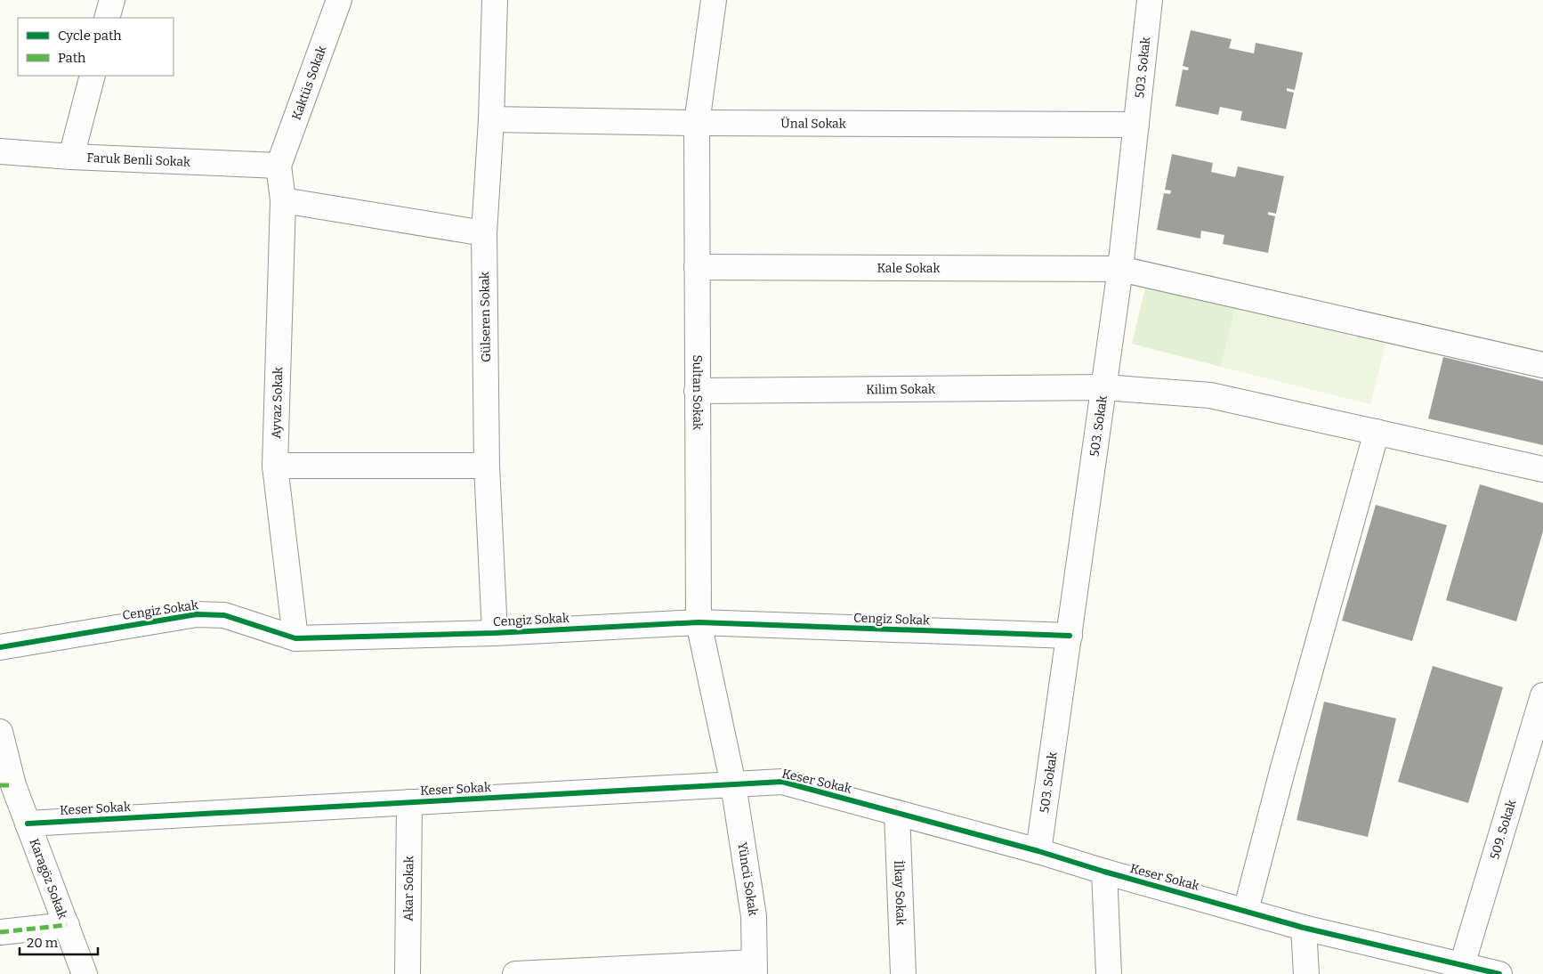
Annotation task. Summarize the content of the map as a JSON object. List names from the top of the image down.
{
  "streets": {
    "street": [
      "503. Sokak",
      "Kaktüs Sokak",
      "Ünal Sokak",
      "Faruk Benli Sokak",
      "Kale Sokak",
      "Gülseren Sokak",
      "Kilim Sokak",
      "Sultan Sokak",
      "Ayvaz Sokak",
      "Cengiz Sokak",
      "Keser Sokak",
      "509. Sokak",
      "Karagöz Sokak",
      "Yüncü Sokak",
      "Akar Sokak",
      "İlkay Sokak"
    ]
  },
  "crossings": [
    ["503. Sokak", "Ünal Sokak"],
    ["503. Sokak", "Kale Sokak"],
    ["503. Sokak", "Kilim Sokak"],
    ["503. Sokak", "Cengiz Sokak"],
    ["503. Sokak", "Keser Sokak"],
    ["Kaktüs Sokak", "Faruk Benli Sokak"],
    ["Kaktüs Sokak", "Ayvaz Sokak"],
    ["Ünal Sokak", "Gülseren Sokak"],
    ["Ünal Sokak", "Sultan Sokak"],
    ["Faruk Benli Sokak", "Ayvaz Sokak"],
    ["Kale Sokak", "Sultan Sokak"],
    ["Gülseren Sokak", "Cengiz Sokak"],
    ["Kilim Sokak", "Sultan Sokak"],
    ["Sultan Sokak", "Cengiz Sokak"],
    ["Sultan Sokak", "Keser Sokak"],
    ["Sultan Sokak", "Yüncü Sokak"],
    ["Ayvaz Sokak", "Cengiz Sokak"],
    ["Keser Sokak", "509. Sokak"],
    ["Keser Sokak", "Karagöz Sokak"],
    ["Keser Sokak", "Yüncü Sokak"],
    ["Keser Sokak", "Akar Sokak"],
    ["Keser Sokak", "İlkay Sokak"]
  ],
  "legend": ["Cycle path", "Path"],
  "scale_bar": "20 m"
}
